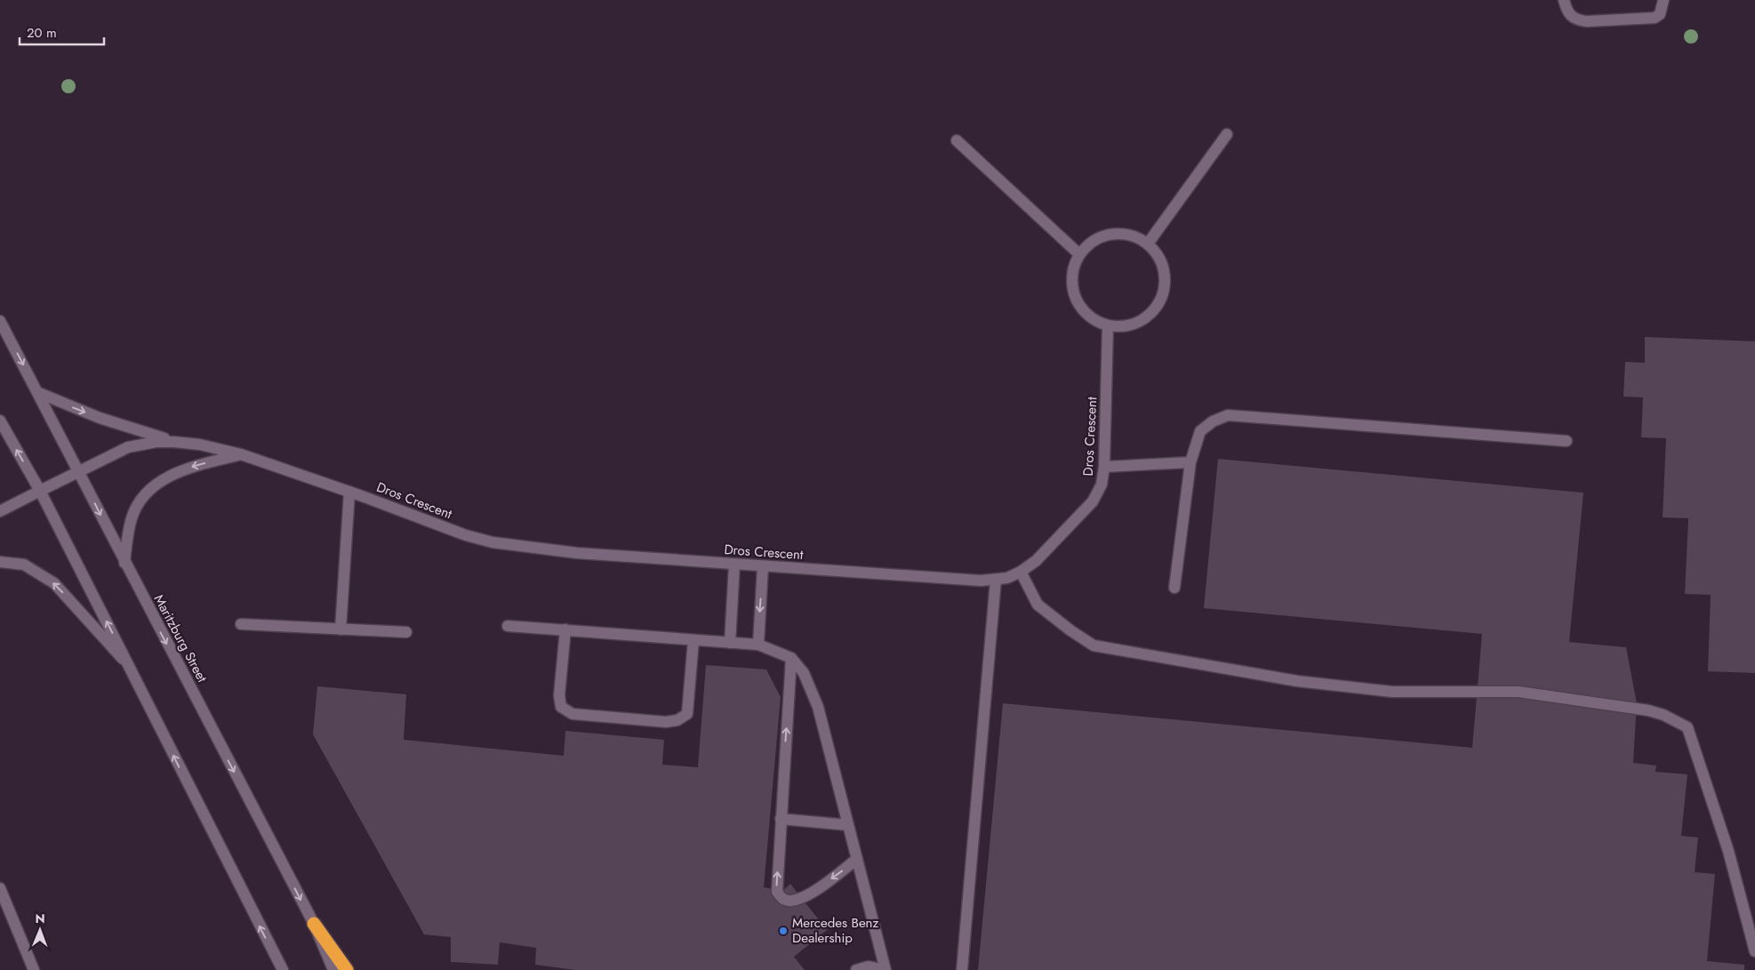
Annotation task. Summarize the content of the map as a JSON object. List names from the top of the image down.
{
  "streets": {
    "street": ["Dros Crescent", "Maritzburg Street"]
  },
  "crossings": [
    ["Dros Crescent", "Maritzburg Street"]
  ],
  "places": ["Mercedes Benz Dealership"],
  "scale_bar": "20 m",
  "north": "top"
}
